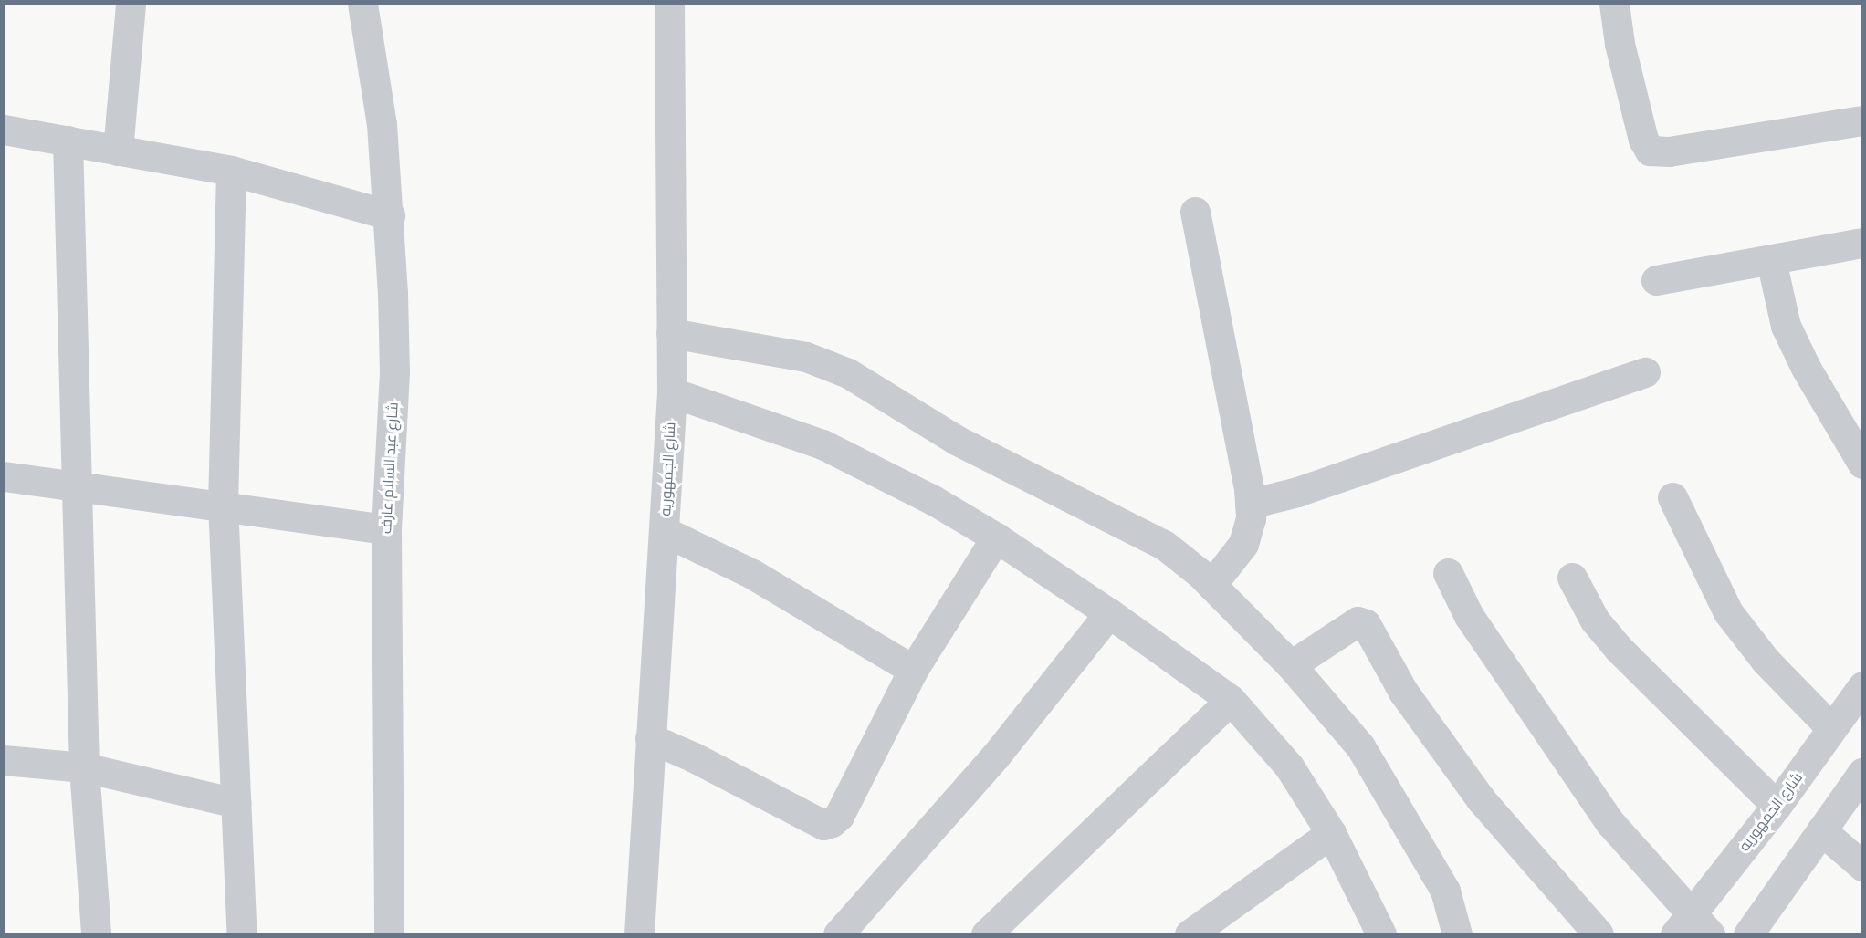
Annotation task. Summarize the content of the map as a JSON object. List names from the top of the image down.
{
  "streets": {
    "street": ["شارع عبد السلام عارف", "شارع الجمهوريه"]
  }
}
